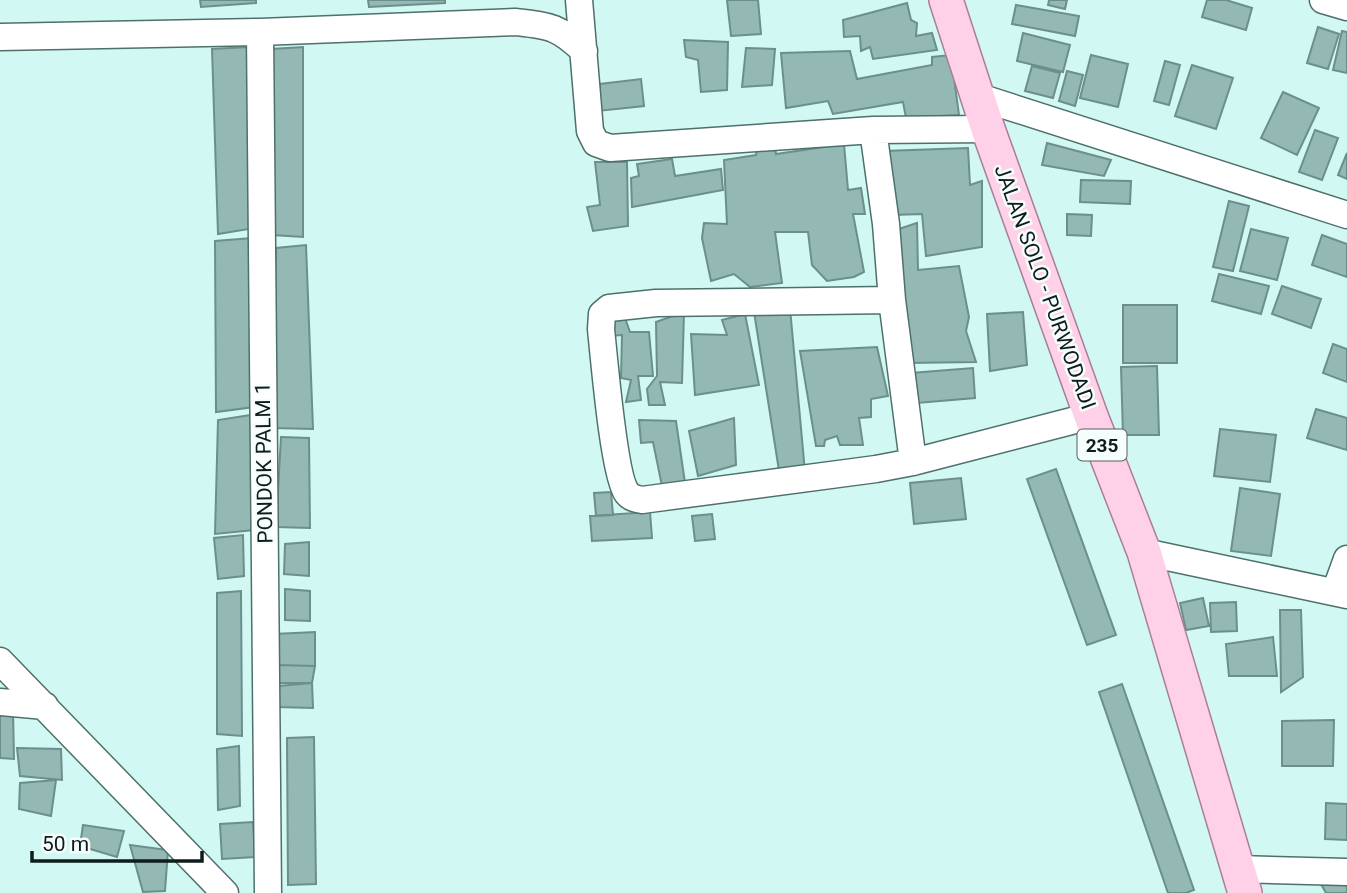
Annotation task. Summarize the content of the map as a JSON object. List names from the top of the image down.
{
  "streets": {
    "main road": ["JALAN SOLO - PURWODADI", "235"],
    "street": ["PONDOK PALM 1"]
  },
  "scale_bar": "50 m"
}
